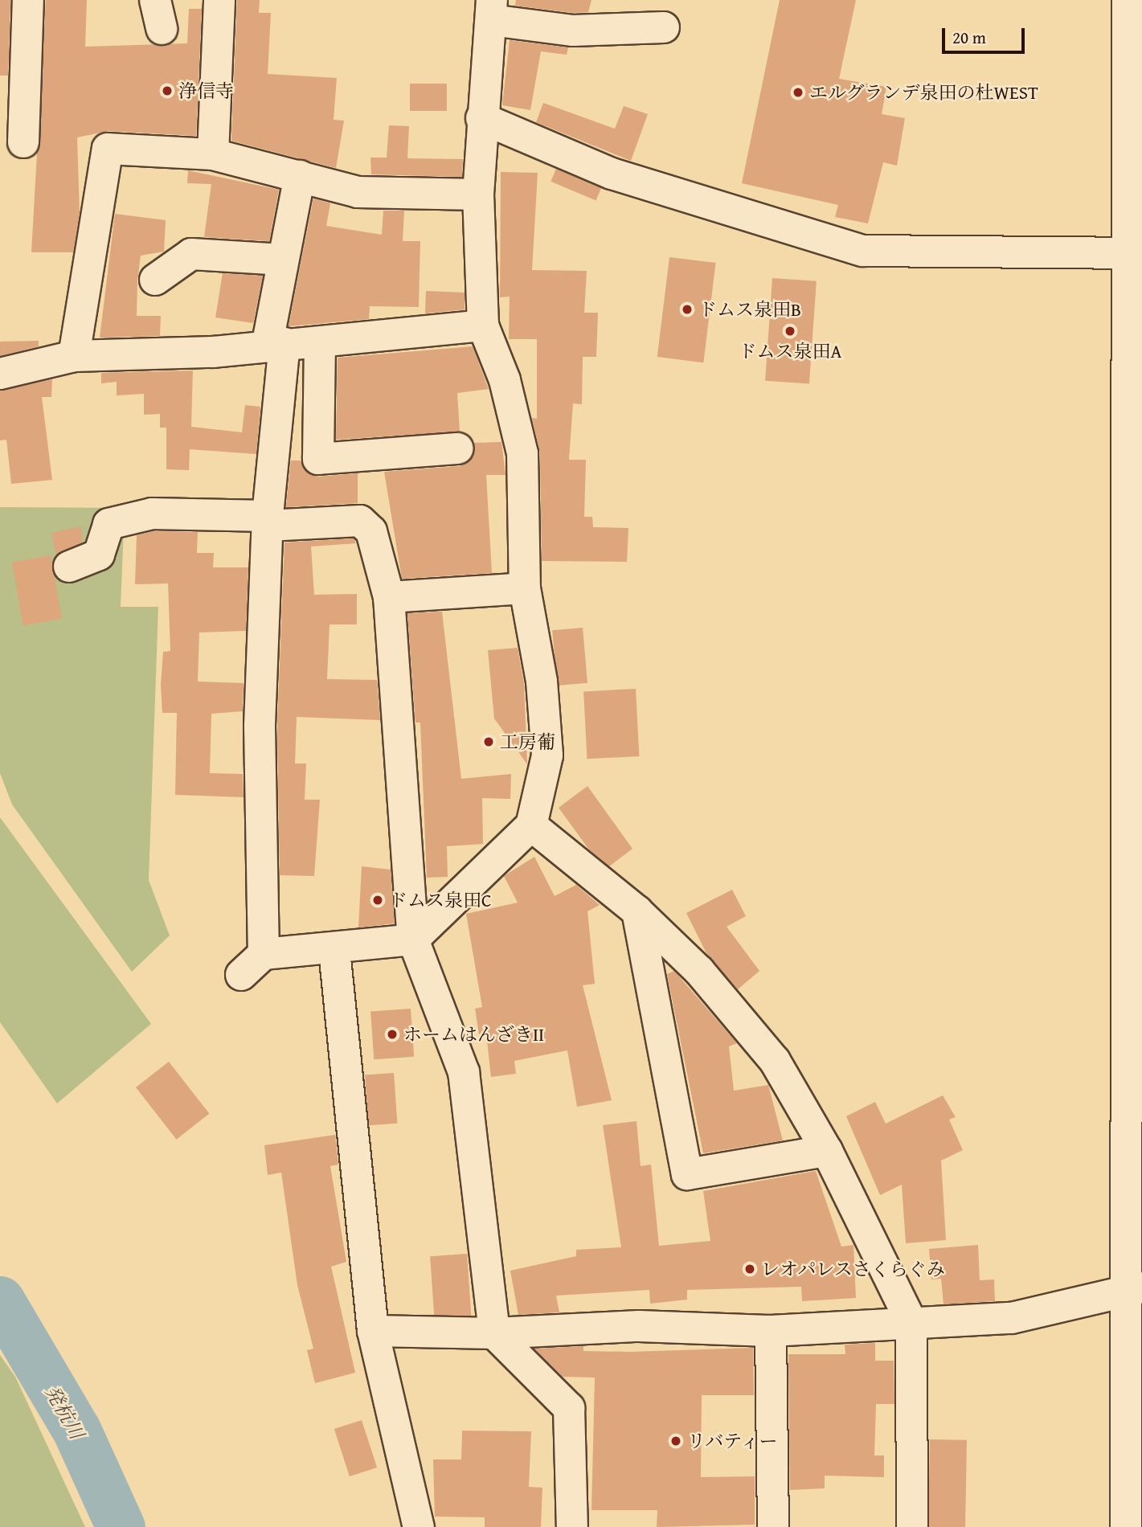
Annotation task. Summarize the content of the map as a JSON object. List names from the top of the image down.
{
  "water": ["発杭川"],
  "places": [
    "浄信寺",
    "エルグランデ泉田の杜WEST",
    "ドムス泉田B",
    "ドムス泉田A",
    "工房葡",
    "ドムス泉田C",
    "ホームはんざきⅡ",
    "レオパレスさくらぐみ",
    "リバティー"
  ],
  "scale_bar": "20 m"
}
